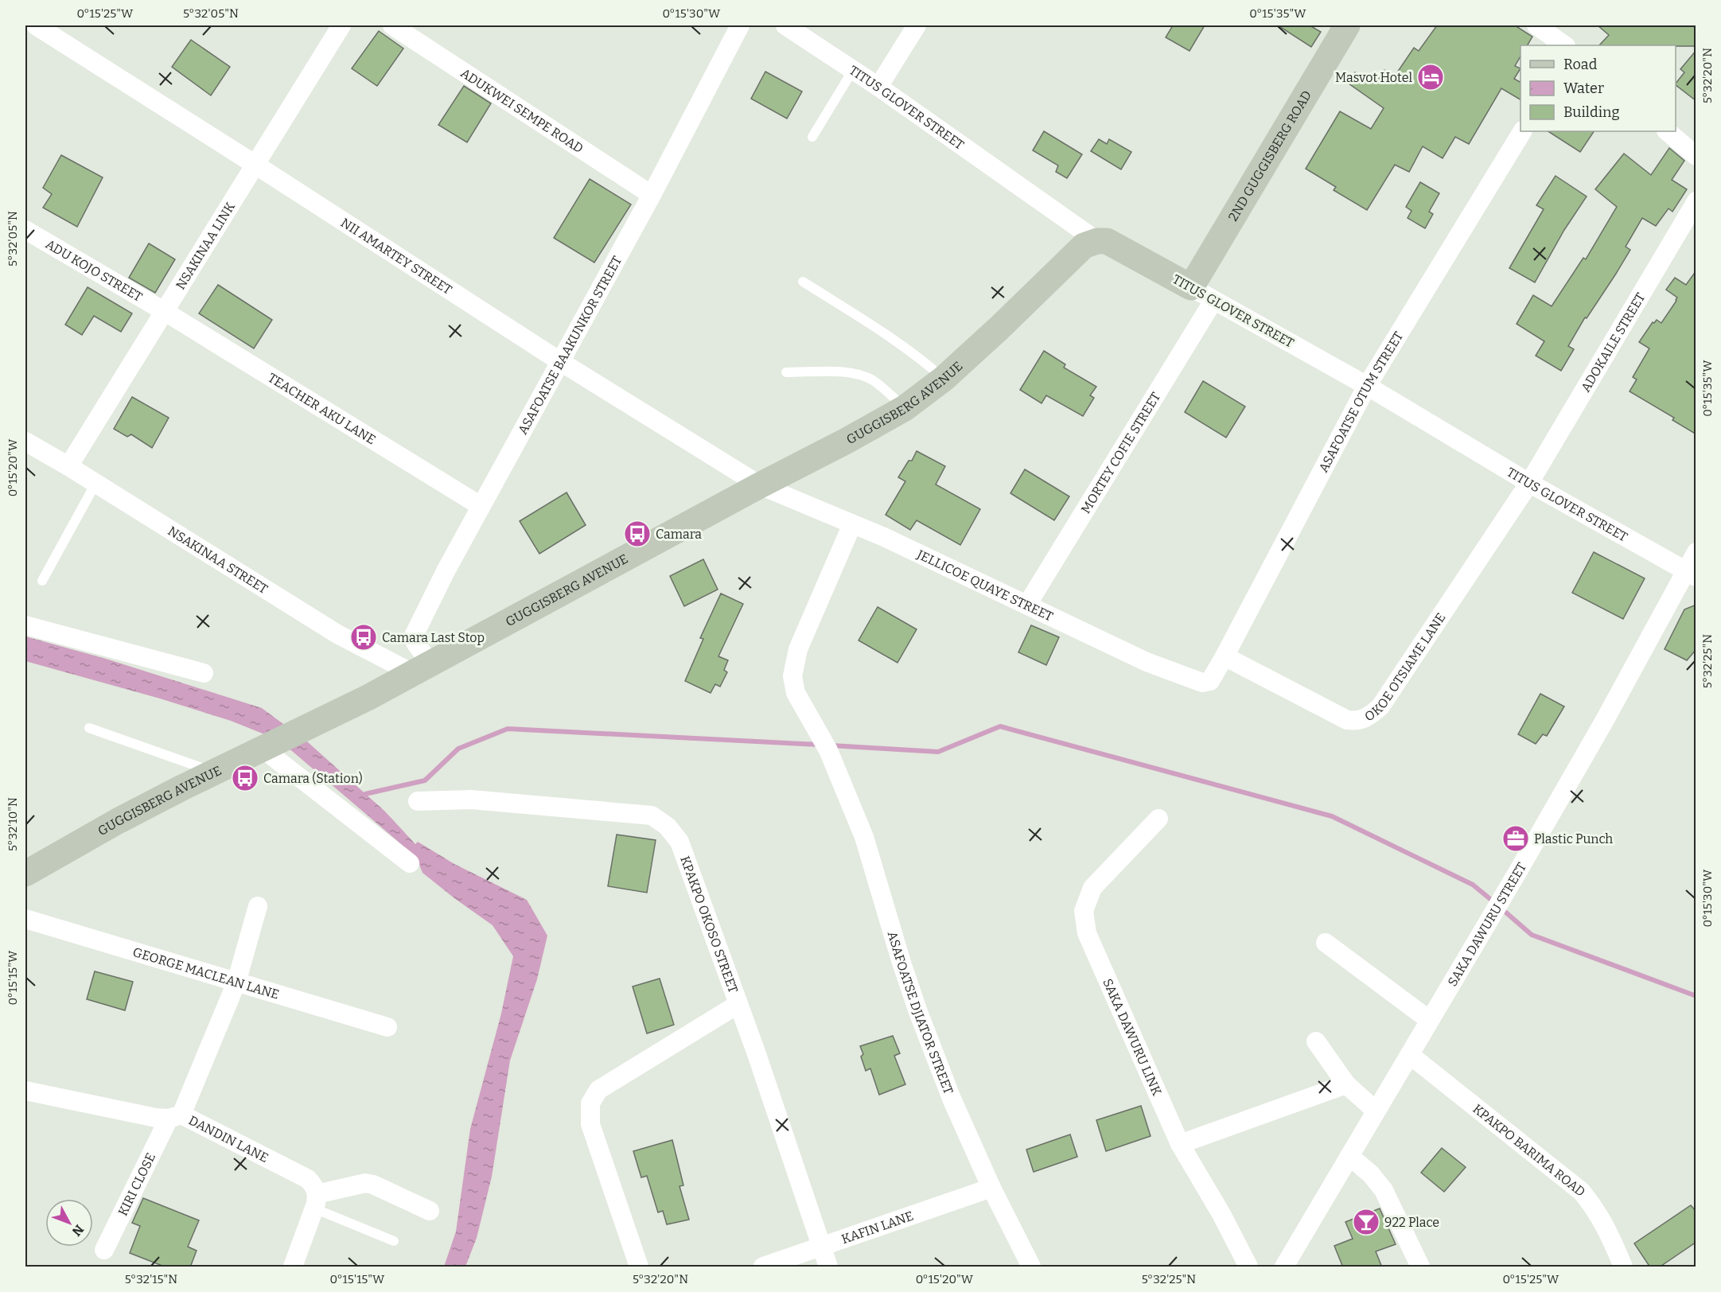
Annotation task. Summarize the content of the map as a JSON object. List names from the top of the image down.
{
  "streets": {
    "main road": ["TITUS GLOVER STREET", "2ND GUGGISBERG ROAD", "GUGGISBERG AVENUE"],
    "street": [
      "ADUKWEI SEMPE ROAD",
      "NSAKINAA LINK",
      "NII AMARTEY STREET",
      "ADU KOJO STREET",
      "ADOKAILE STREET",
      "ASAFOATSE BAAKUNKOR STREET",
      "ASAFOATSE OTUM STREET",
      "TEACHER AKU LANE",
      "MORTEY COFIE STREET",
      "NSAKINAA STREET",
      "JELLICOE QUAYE STREET",
      "OKOE OTSIAME LANE",
      "SAKA DAWURU STREET",
      "KPAKPO OKOSO STREET",
      "GEORGE MACLEAN LANE",
      "ASAFOATSE DJIATOR STREET",
      "SAKA DAWURU LINK",
      "DANDIN LANE",
      "KPAKPO BARIMA ROAD",
      "KIRI CLOSE",
      "KAFIN LANE"
    ]
  },
  "crossings": [
    ["TITUS GLOVER STREET", "2ND GUGGISBERG ROAD"],
    ["TITUS GLOVER STREET", "ADOKAILE STREET"],
    ["TITUS GLOVER STREET", "GUGGISBERG AVENUE"],
    ["TITUS GLOVER STREET", "ASAFOATSE OTUM STREET"],
    ["TITUS GLOVER STREET", "MORTEY COFIE STREET"],
    ["TITUS GLOVER STREET", "OKOE OTSIAME LANE"],
    ["TITUS GLOVER STREET", "SAKA DAWURU STREET"],
    ["ADUKWEI SEMPE ROAD", "ASAFOATSE BAAKUNKOR STREET"],
    ["NSAKINAA LINK", "NII AMARTEY STREET"],
    ["NSAKINAA LINK", "ADU KOJO STREET"],
    ["NSAKINAA LINK", "TEACHER AKU LANE"],
    ["NSAKINAA LINK", "NSAKINAA STREET"],
    ["NII AMARTEY STREET", "ASAFOATSE BAAKUNKOR STREET"],
    ["NII AMARTEY STREET", "GUGGISBERG AVENUE"],
    ["NII AMARTEY STREET", "JELLICOE QUAYE STREET"],
    ["ADU KOJO STREET", "TEACHER AKU LANE"],
    ["ADOKAILE STREET", "OKOE OTSIAME LANE"],
    ["ASAFOATSE BAAKUNKOR STREET", "GUGGISBERG AVENUE"],
    ["ASAFOATSE BAAKUNKOR STREET", "TEACHER AKU LANE"],
    ["ASAFOATSE BAAKUNKOR STREET", "NSAKINAA STREET"],
    ["GUGGISBERG AVENUE", "NSAKINAA STREET"],
    ["GUGGISBERG AVENUE", "JELLICOE QUAYE STREET"],
    ["ASAFOATSE OTUM STREET", "JELLICOE QUAYE STREET"],
    ["ASAFOATSE OTUM STREET", "OKOE OTSIAME LANE"],
    ["MORTEY COFIE STREET", "JELLICOE QUAYE STREET"],
    ["JELLICOE QUAYE STREET", "ASAFOATSE DJIATOR STREET"],
    ["SAKA DAWURU STREET", "KPAKPO BARIMA ROAD"],
    ["KPAKPO OKOSO STREET", "KAFIN LANE"],
    ["GEORGE MACLEAN LANE", "KIRI CLOSE"],
    ["ASAFOATSE DJIATOR STREET", "KAFIN LANE"],
    ["DANDIN LANE", "KIRI CLOSE"]
  ],
  "places": {
    "hotel": ["Masvot Hotel"],
    "bus stop": ["Camara", "Camara Last Stop", "Camara (Station)"],
    "office": ["Plastic Punch"],
    "bar": ["922 Place"]
  },
  "legend": ["Road", "Water", "Building"],
  "north": "bottom right",
  "coordinates": [
    "0°15'25\"W",
    "5°32'05\"N",
    "0°15'30\"W",
    "0°15'35\"W",
    "5°32'20\"N",
    "0°15'20\"W",
    "5°32'25\"N",
    "5°32'10\"N",
    "0°15'15\"W",
    "5°32'15\"N"
  ]
}
